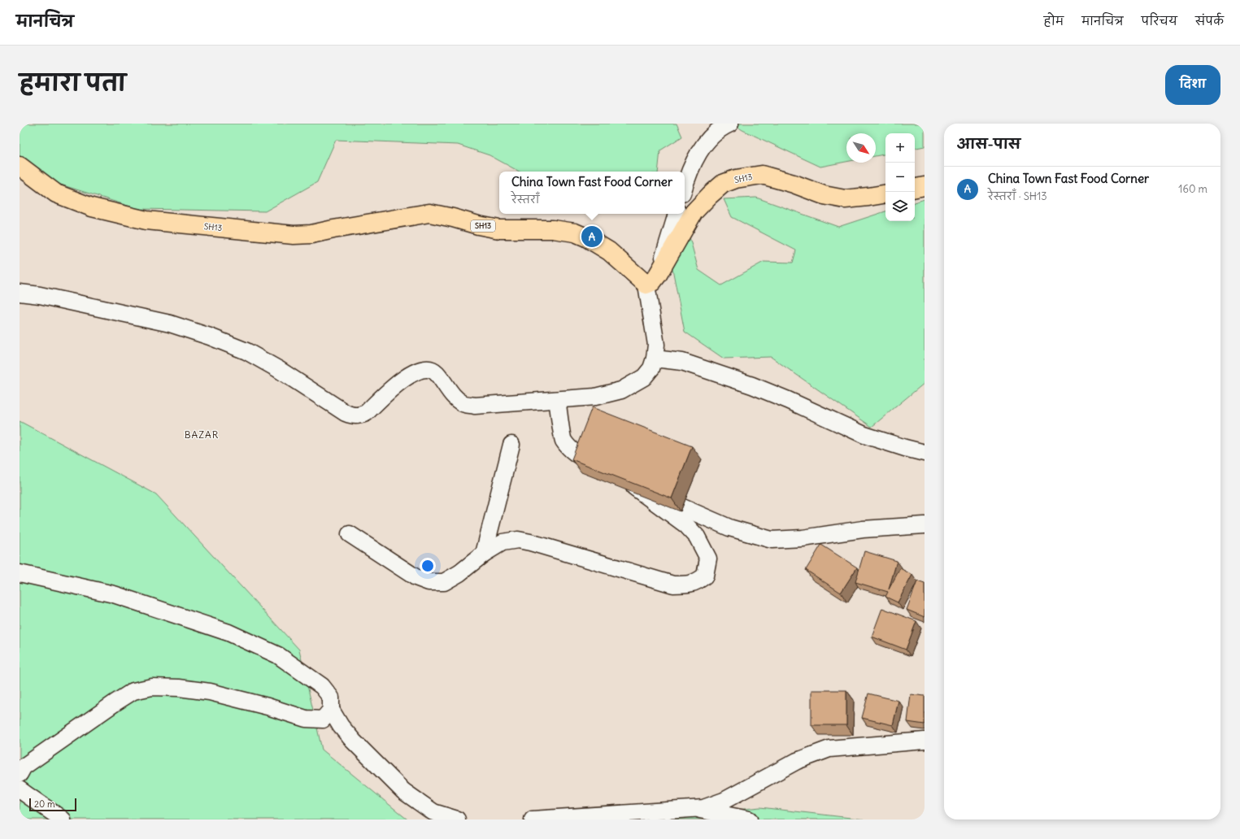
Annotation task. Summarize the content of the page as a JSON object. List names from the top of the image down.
{
  "streets": {
    "main road": ["SH13"]
  },
  "districts": ["BAZAR"],
  "scale_bar": "20 m",
  "north": "bottom right",
  "page": {
    "header": "मानचित्र",
    "nav": [
      "होम",
      "मानचित्र",
      "परिचय",
      "संपर्क"
    ],
    "title": "हमारा पता",
    "buttons": "दिशा",
    "heading": "आस-पास",
    "map_buttons": ["+", "−"],
    "list": [
      {
        "mark": "A",
        "name": "China Town Fast Food Corner",
        "note": "रेस्तराँ · SH13",
        "value": "160 m"
      }
    ],
    "popup": ["China Town Fast Food Corner", "रेस्तराँ"],
    "pins": "A",
    "scale": "20 m"
  }
}
